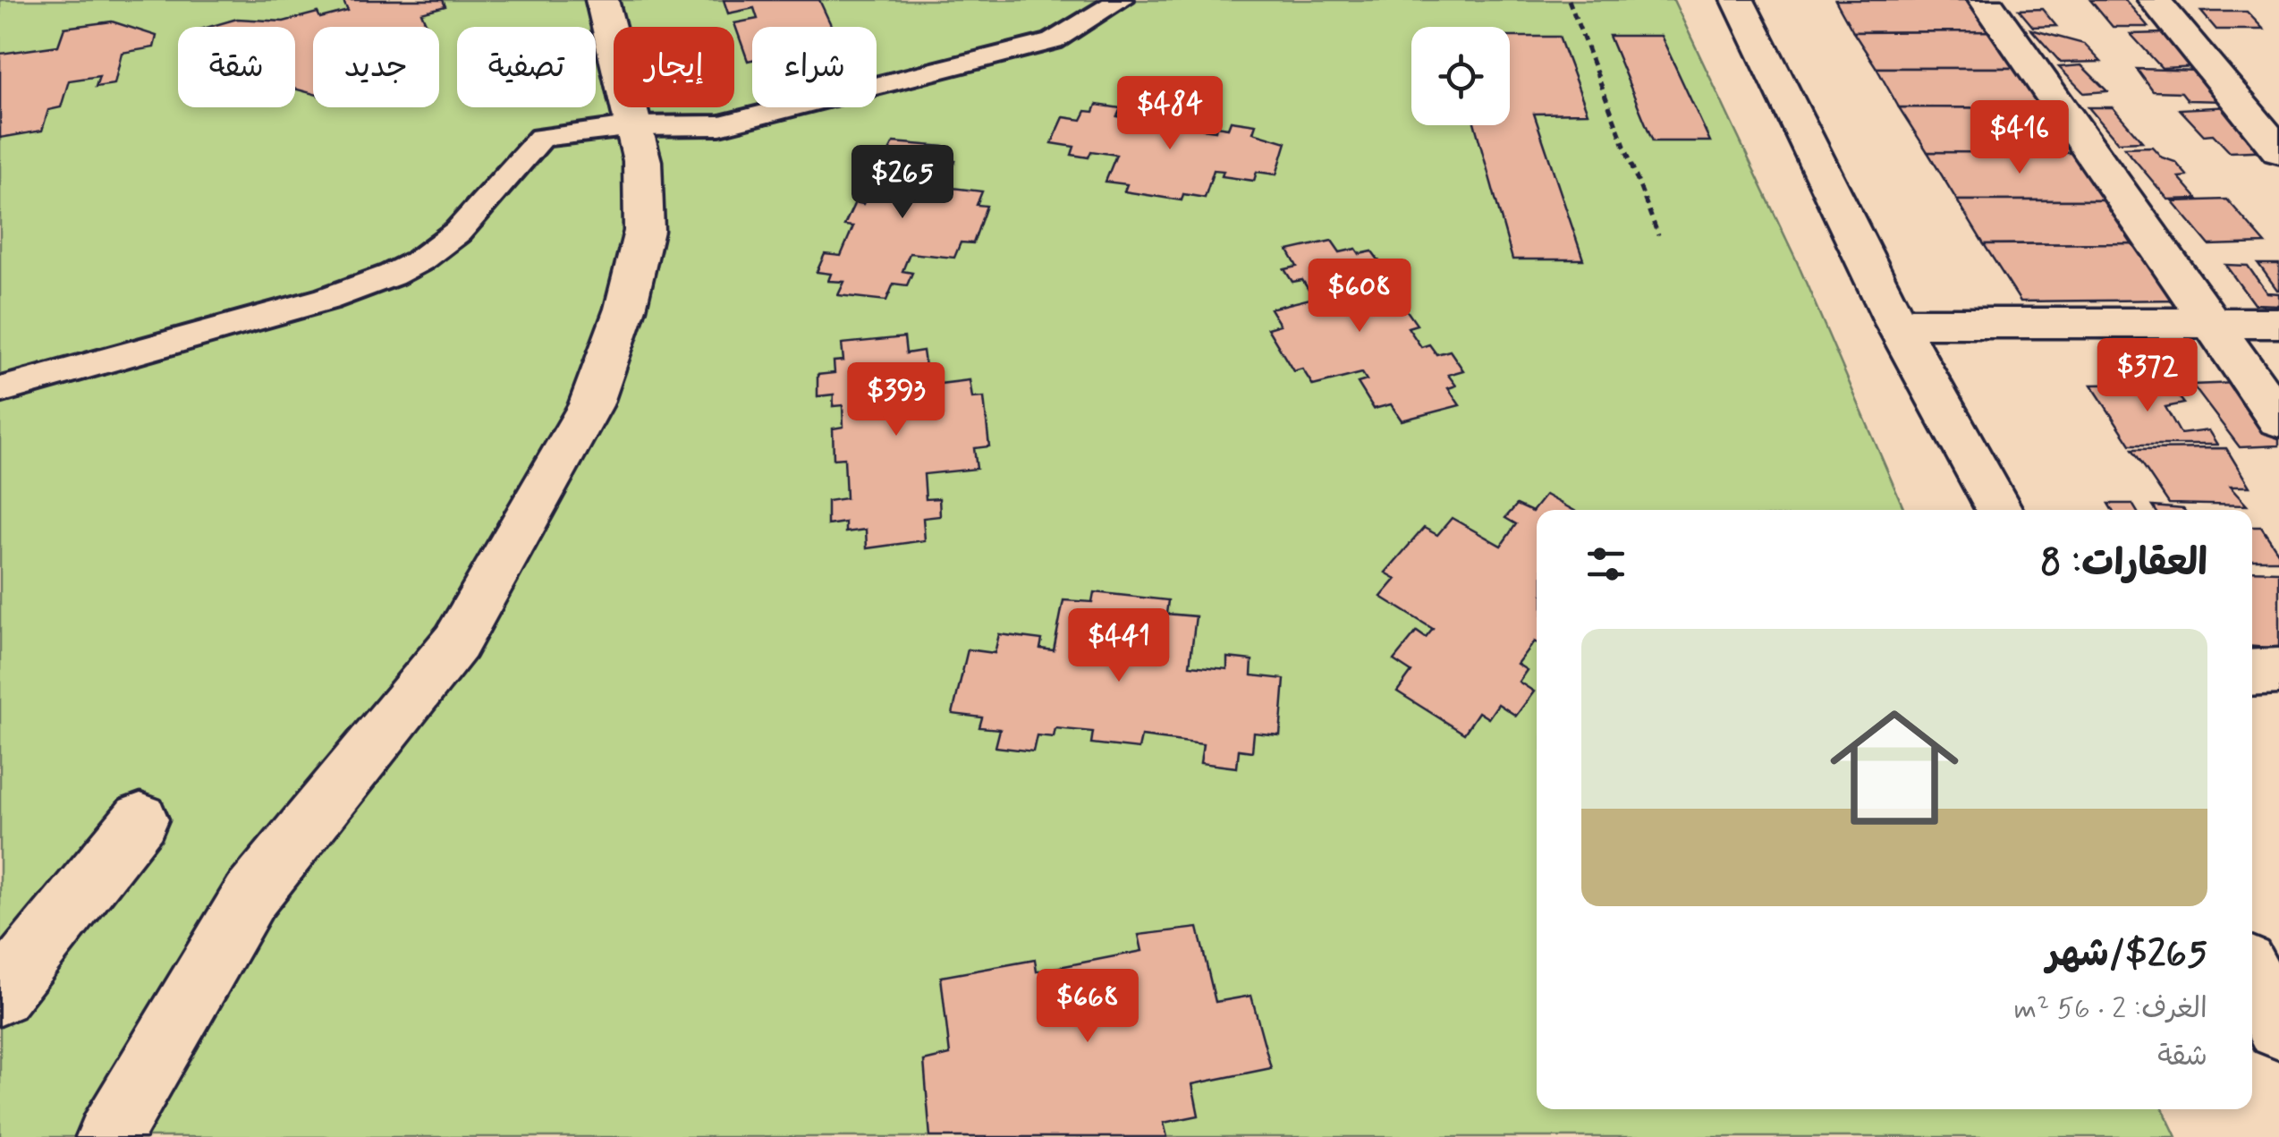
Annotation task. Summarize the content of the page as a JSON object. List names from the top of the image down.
{
  "page": {
    "chip": [
      "شراء",
      "إيجار",
      "تصفية",
      "جديد",
      "شقة"
    ],
    "price": [
      "$484",
      "$416",
      "$265",
      "$608",
      "$372",
      "$393",
      "$441",
      "$668"
    ],
    "heading": "العقارات: 8",
    "list": [
      {
        "name": "$265/شهر",
        "note": "الغرف: 2 · 56 m² · شقة"
      }
    ]
  }
}
